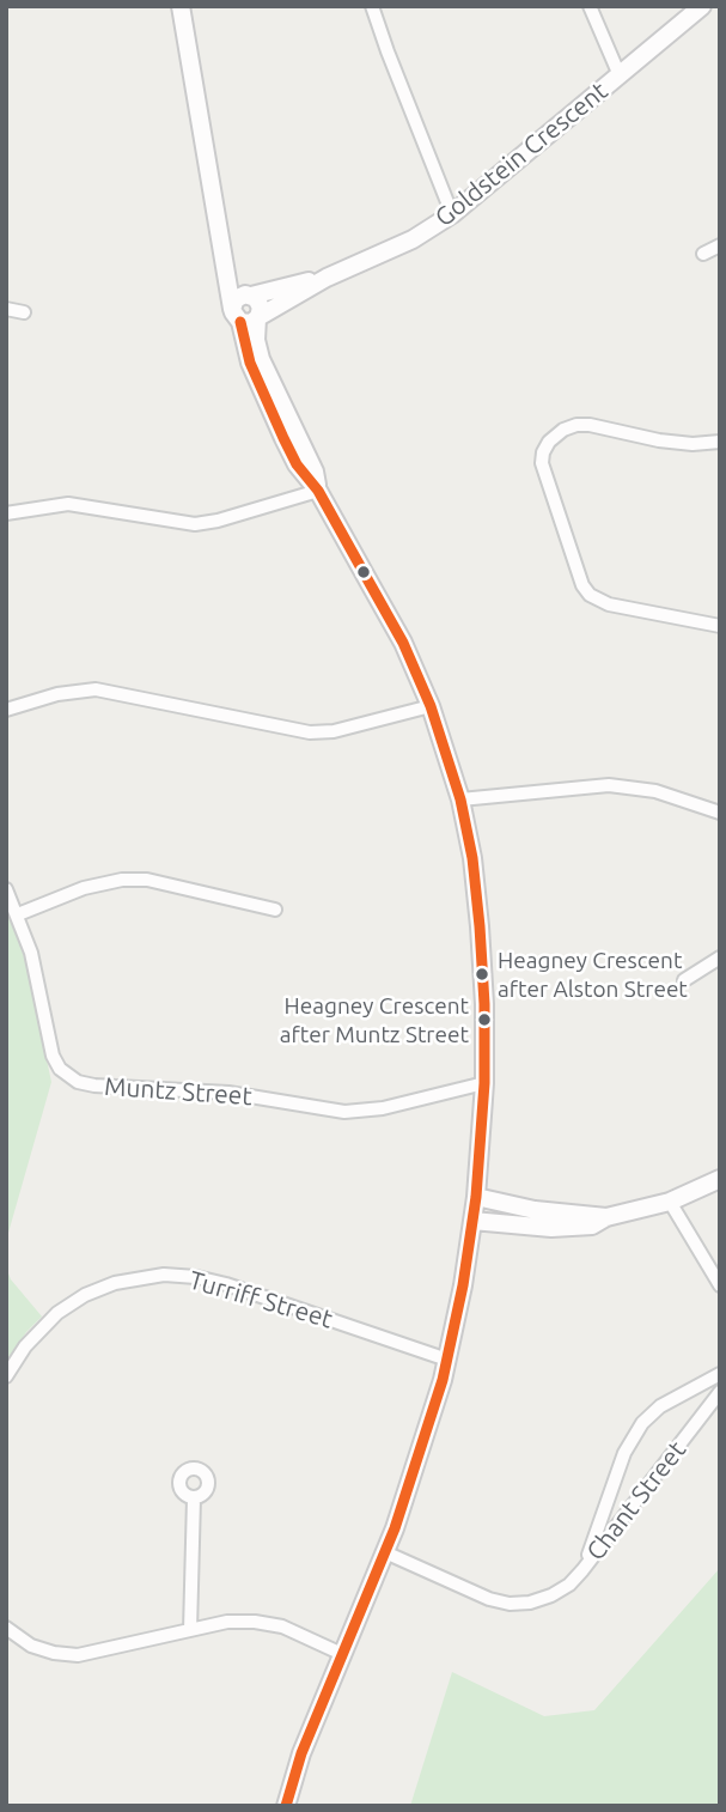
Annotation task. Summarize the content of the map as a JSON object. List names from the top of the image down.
{
  "streets": {
    "street": [
      "Goldstein Crescent",
      "Muntz Street",
      "Turriff Street",
      "Chant Street"
    ]
  },
  "places": ["Heagney Crescent after Alston Street", "Heagney Crescent after Muntz Street"]
}
